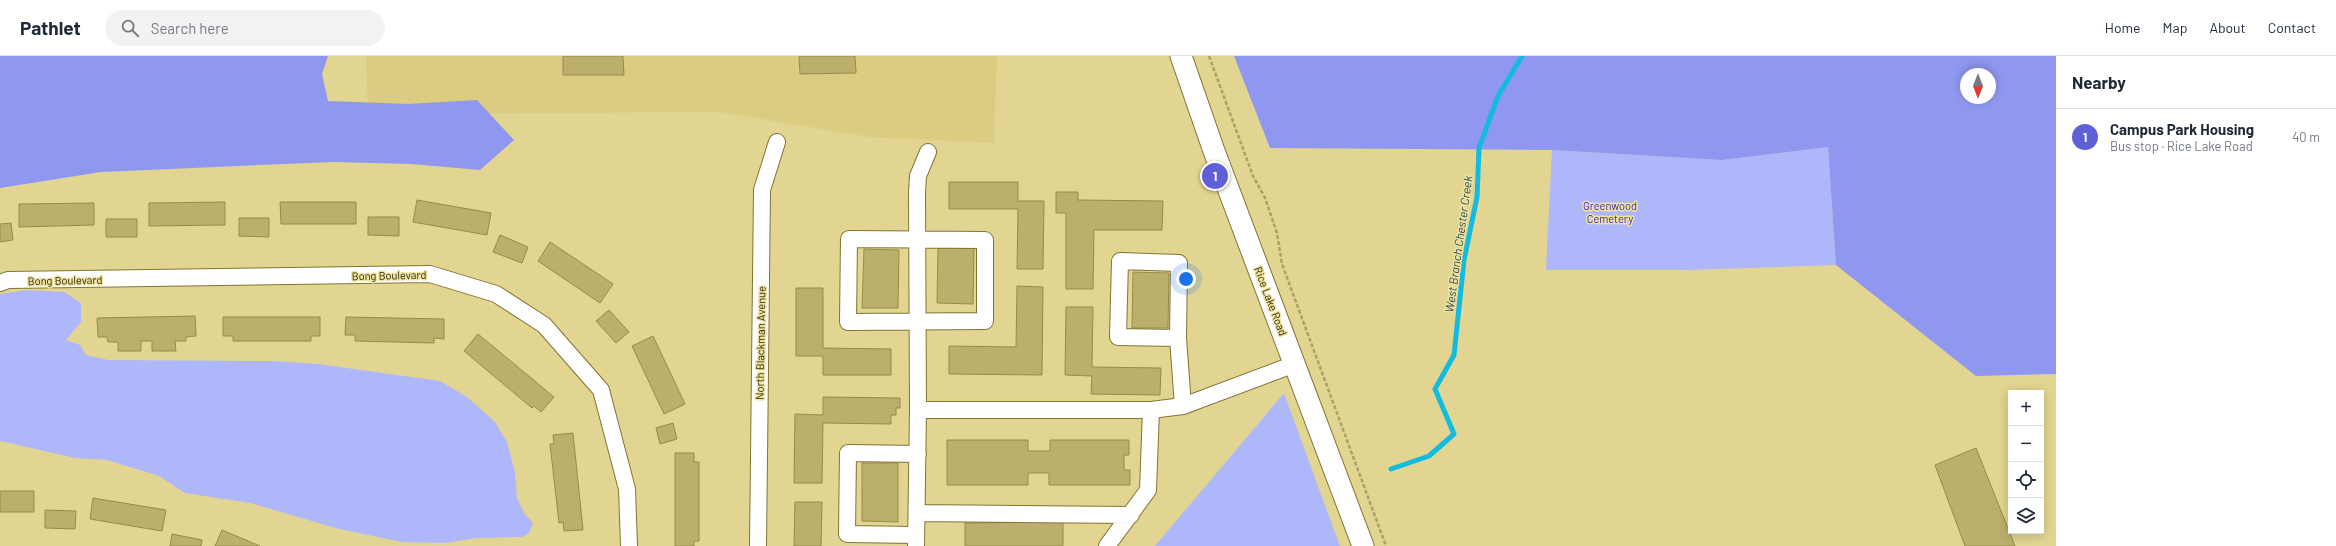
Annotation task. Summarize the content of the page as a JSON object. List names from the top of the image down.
{
  "streets": {
    "main road": ["Rice Lake Road"],
    "street": ["Bong Boulevard", "North Blackman Avenue"]
  },
  "water": ["West Branch Chester Creek"],
  "parks": ["Greenwood Cemetery"],
  "north": "bottom",
  "page": {
    "header": "Pathlet",
    "search": "Search here",
    "nav": [
      "Home",
      "Map",
      "About",
      "Contact"
    ],
    "heading": "Nearby",
    "list": [
      {
        "mark": "1",
        "name": "Campus Park Housing",
        "note": "Bus stop · Rice Lake Road",
        "value": "40 m"
      }
    ],
    "pins": "1",
    "map_buttons": ["+", "−"]
  }
}
